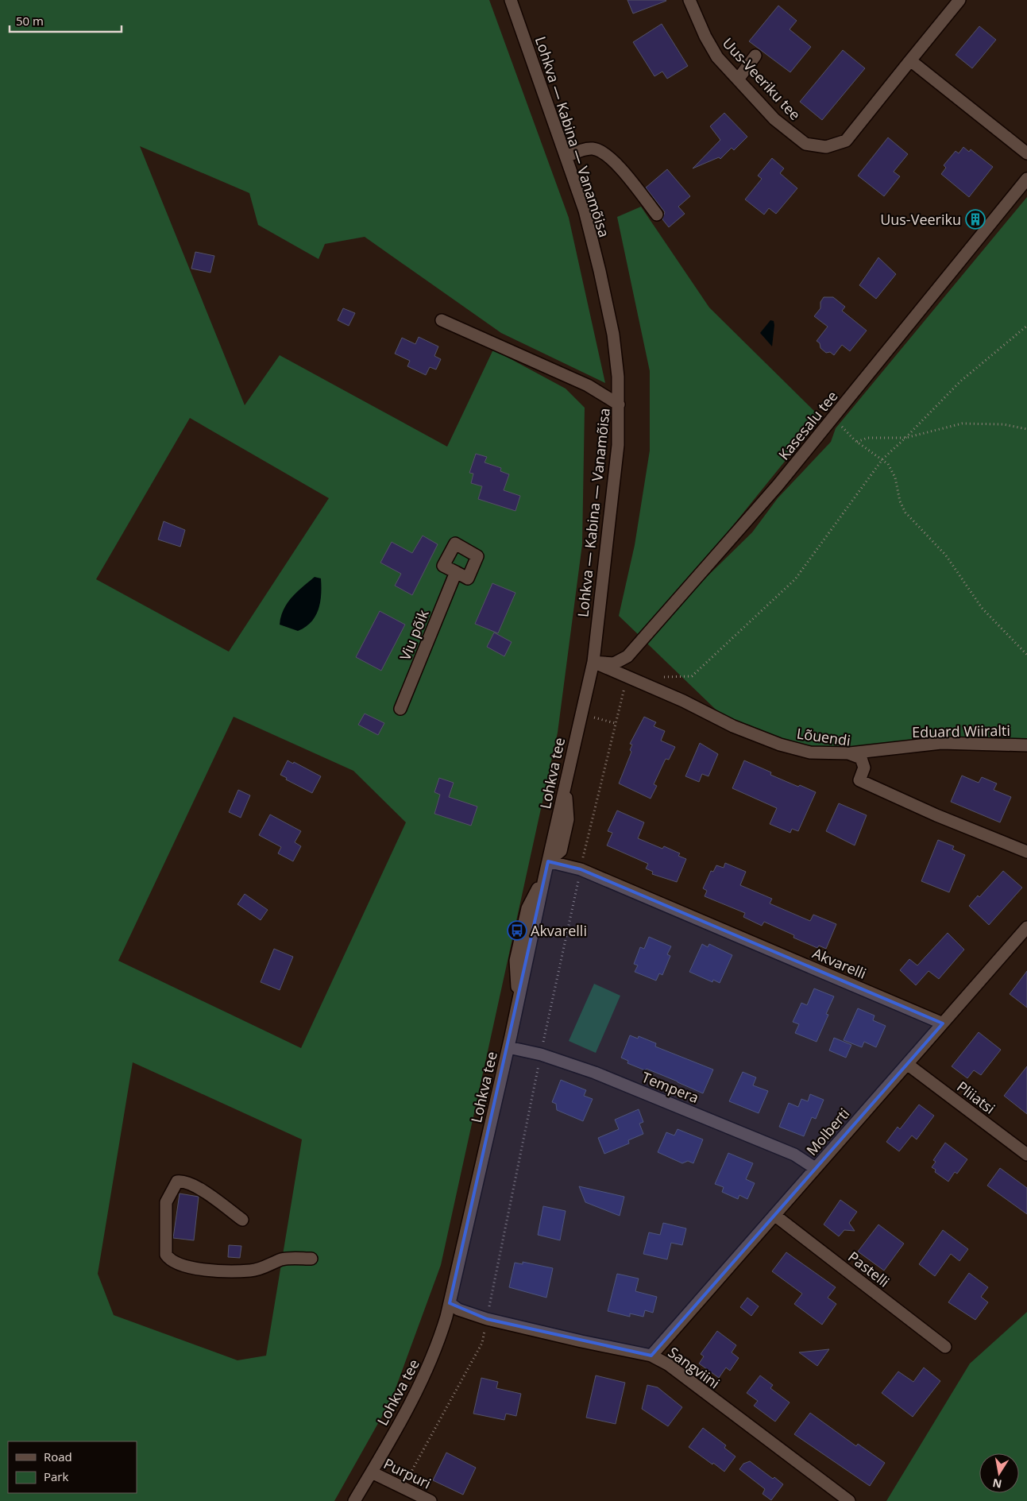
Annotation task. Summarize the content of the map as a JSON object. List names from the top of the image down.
{
  "streets": {
    "street": [
      "Uus-Veeriku tee",
      "Lohkva — Kabina — Vanamõisa",
      "Kasesalu tee",
      "Viu põik",
      "Eduard Wiiralti",
      "Lõuendi",
      "Lohkva tee",
      "Akvarelli",
      "Tempera",
      "Pliiatsi",
      "Molberti",
      "Pastelli",
      "Sangviini",
      "Purpuri"
    ]
  },
  "crossings": [
    ["Lohkva — Kabina — Vanamõisa", "Kasesalu tee"],
    ["Lohkva — Kabina — Vanamõisa", "Lõuendi"],
    ["Lohkva — Kabina — Vanamõisa", "Lohkva tee"],
    ["Kasesalu tee", "Lõuendi"],
    ["Kasesalu tee", "Lohkva tee"],
    ["Eduard Wiiralti", "Lõuendi"],
    ["Lõuendi", "Lohkva tee"],
    ["Lohkva tee", "Akvarelli"],
    ["Lohkva tee", "Tempera"],
    ["Lohkva tee", "Sangviini"],
    ["Lohkva tee", "Purpuri"],
    ["Akvarelli", "Molberti"],
    ["Tempera", "Molberti"],
    ["Pliiatsi", "Molberti"],
    ["Molberti", "Pastelli"],
    ["Molberti", "Sangviini"]
  ],
  "places": {
    "building": ["Uus-Veeriku"],
    "bus stop": ["Akvarelli"]
  },
  "legend": ["Road", "Park"],
  "scale_bar": "50 m",
  "north": "bottom"
}
